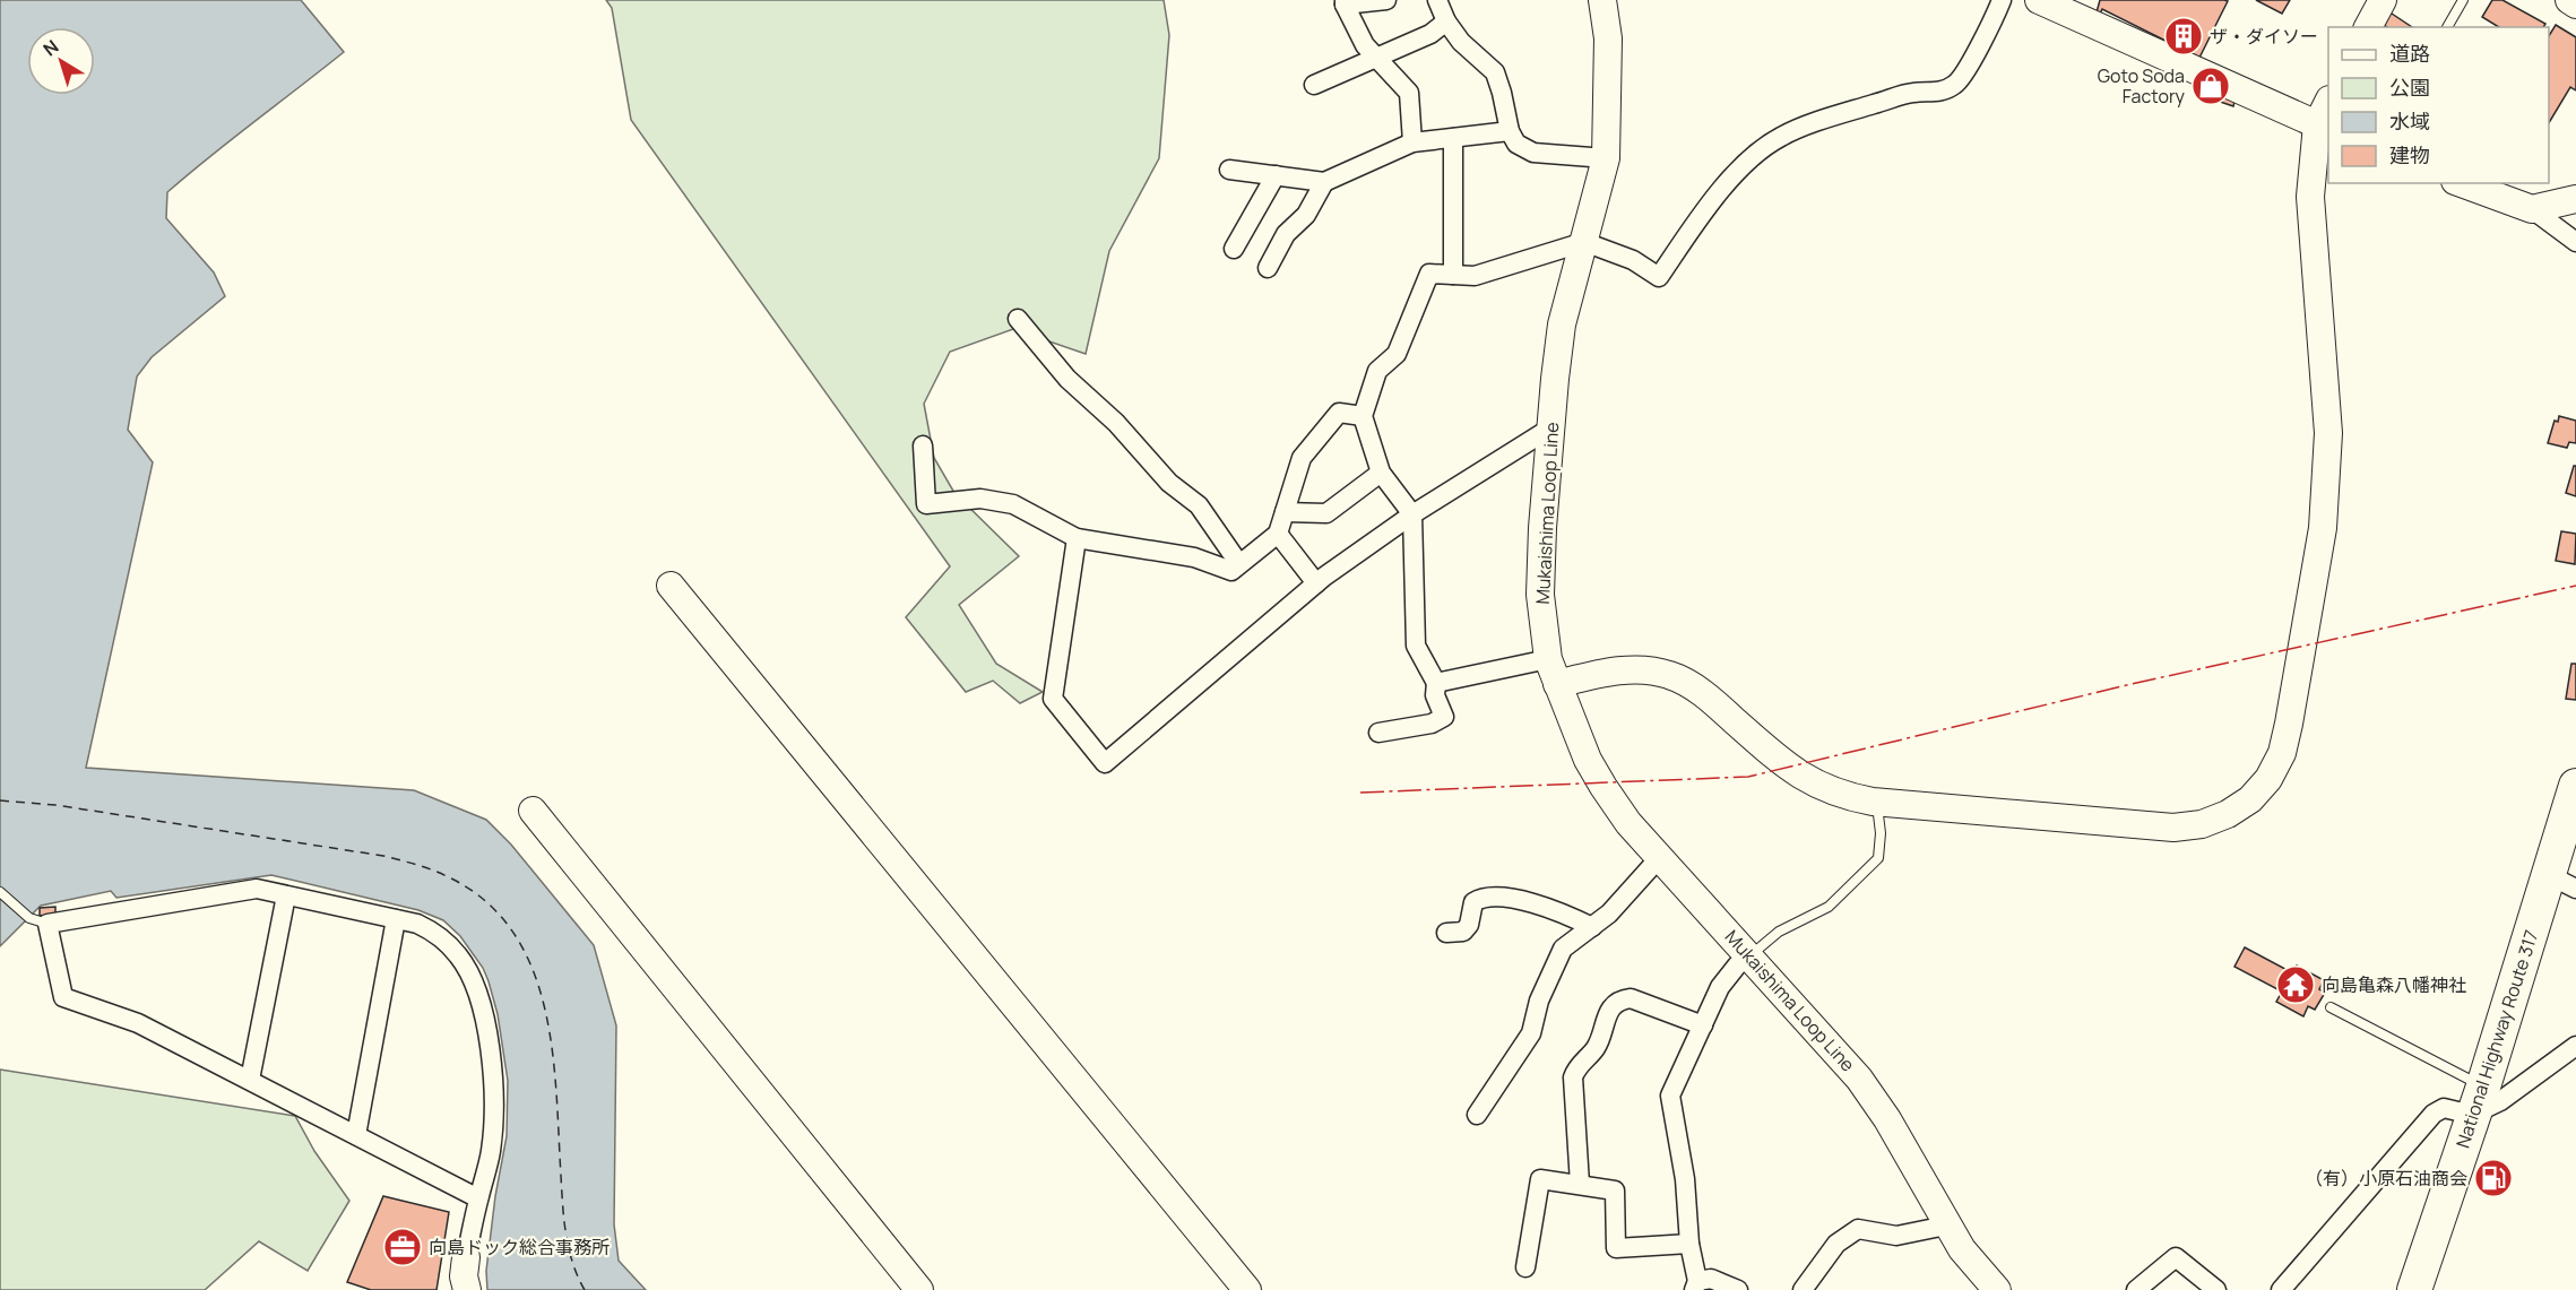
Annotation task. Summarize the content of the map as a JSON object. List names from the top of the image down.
{
  "streets": {
    "highway": ["National Highway Route 317"],
    "street": ["Mukaishima Loop Line"]
  },
  "places": {
    "building": ["ザ・ダイソー"],
    "shop": ["Goto Soda Factory"],
    "temple": ["向島亀森八幡神社"],
    "fuel station": ["（有）小原石油商会"],
    "office": ["向島ドック総合事務所"]
  },
  "legend": [
    "道路",
    "公園",
    "水域",
    "建物"
  ],
  "north": "top left"
}
